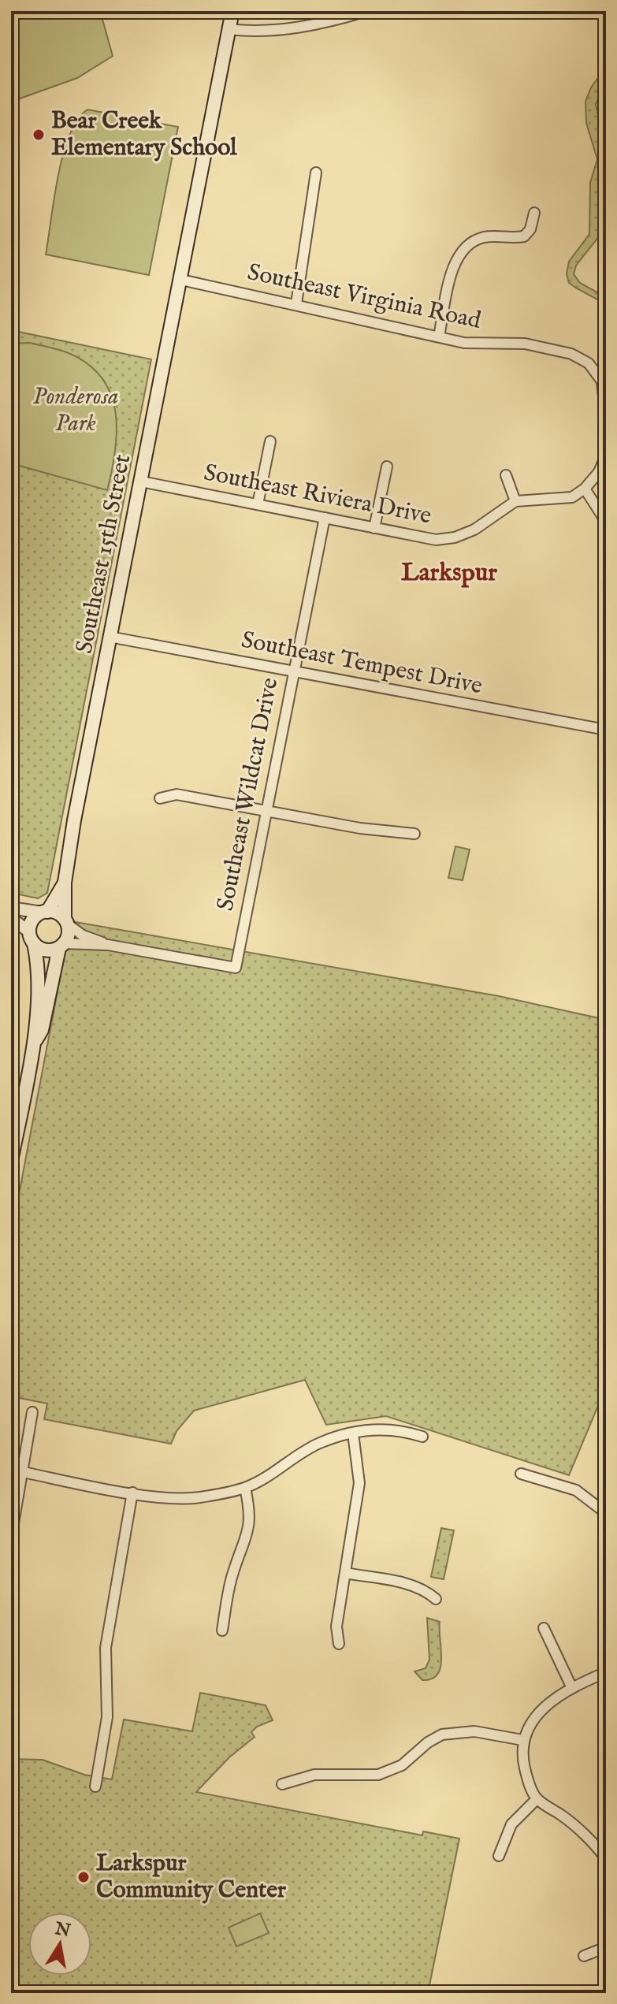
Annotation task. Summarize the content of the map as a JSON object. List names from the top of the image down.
{
  "streets": {
    "main road": ["Southeast 15th Street"],
    "street": [
      "Southeast Virginia Road",
      "Southeast Riviera Drive",
      "Southeast Tempest Drive",
      "Southeast Wildcat Drive"
    ]
  },
  "crossings": [
    ["Southeast Virginia Road", "Southeast 15th Street"],
    ["Southeast Riviera Drive", "Southeast 15th Street"],
    ["Southeast Riviera Drive", "Southeast Wildcat Drive"],
    ["Southeast 15th Street", "Southeast Tempest Drive"],
    ["Southeast Tempest Drive", "Southeast Wildcat Drive"]
  ],
  "districts": ["Larkspur"],
  "parks": ["Ponderosa Park"],
  "places": ["Bear Creek Elementary School", "Larkspur Community Center"],
  "north": "top"
}
